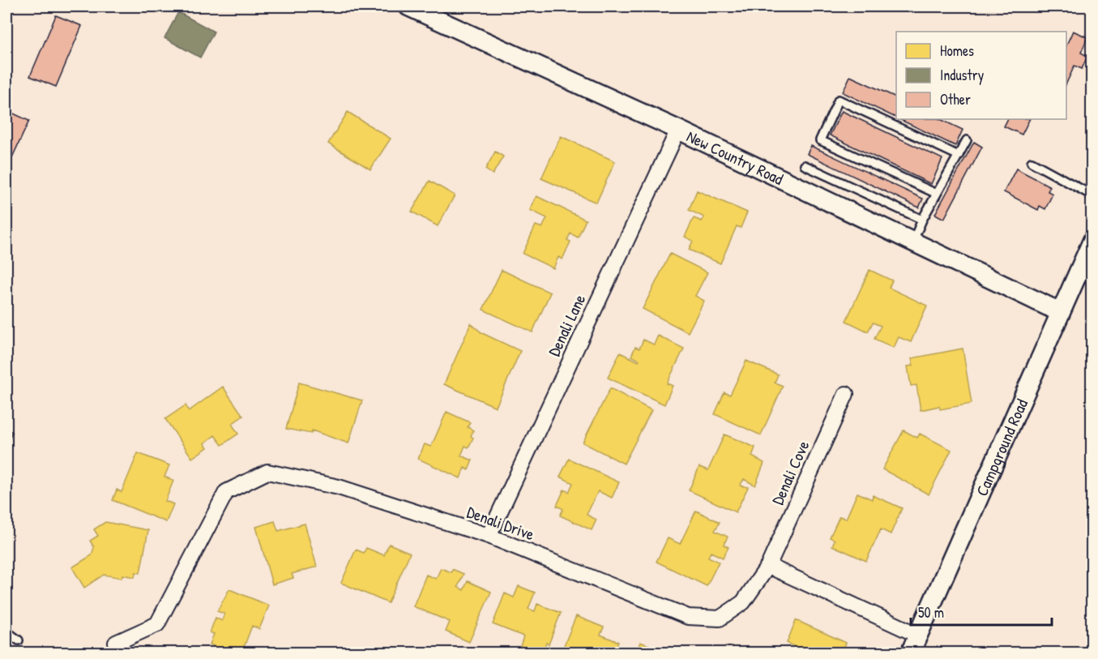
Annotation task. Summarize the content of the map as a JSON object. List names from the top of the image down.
{
  "streets": {
    "street": [
      "New Country Road",
      "Denali Lane",
      "Campground Road",
      "Denali Cove",
      "Denali Drive"
    ]
  },
  "crossings": [
    ["New Country Road", "Denali Lane"],
    ["New Country Road", "Campground Road"],
    ["Denali Lane", "Denali Drive"],
    ["Denali Cove", "Denali Drive"]
  ],
  "legend": ["Homes", "Industry", "Other"],
  "scale_bar": "50 m"
}
